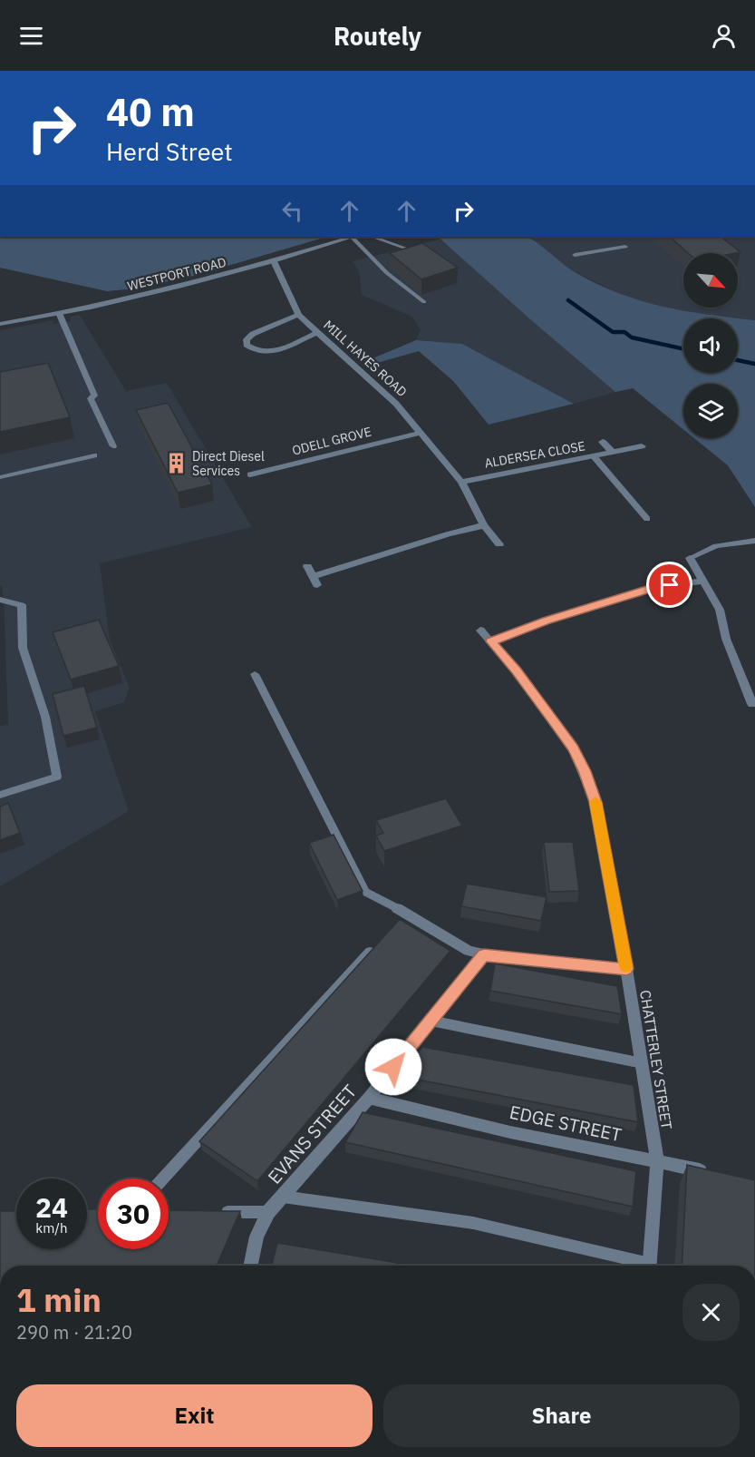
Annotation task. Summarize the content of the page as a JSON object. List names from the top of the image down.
{
  "streets": {
    "street": [
      "WESTPORT ROAD",
      "MILL HAYES ROAD",
      "ODELL GROVE",
      "ALDERSEA CLOSE",
      "CHATTERLEY STREET",
      "EDGE STREET",
      "EVANS STREET"
    ]
  },
  "crossings": [
    ["WESTPORT ROAD", "MILL HAYES ROAD"],
    ["MILL HAYES ROAD", "ODELL GROVE"],
    ["MILL HAYES ROAD", "ALDERSEA CLOSE"],
    ["CHATTERLEY STREET", "EDGE STREET"],
    ["EDGE STREET", "EVANS STREET"]
  ],
  "places": {
    "building": ["Direct Diesel Services"]
  },
  "north": "bottom right",
  "page": {
    "header": "Routely",
    "turn": ["40 m", "Herd Street"],
    "speed": "24 km/h",
    "limit": "30",
    "heading": ["1 min", "290 m · 21:20"],
    "buttons": ["Exit", "Share"]
  }
}
